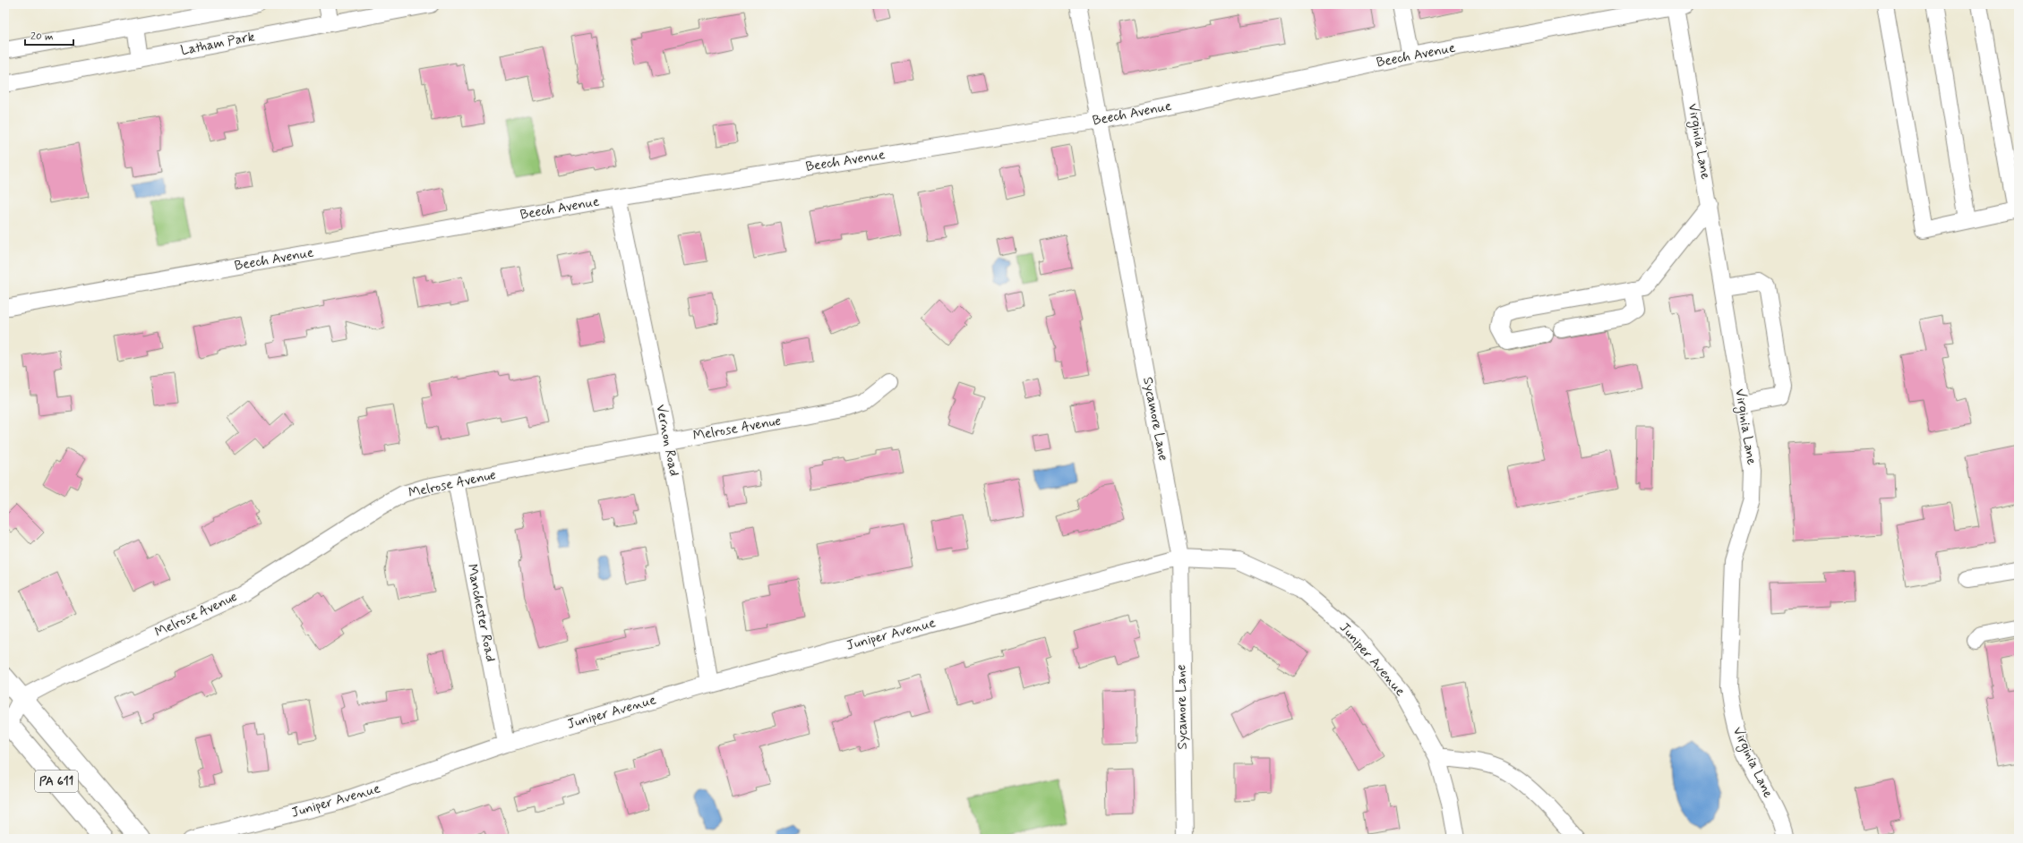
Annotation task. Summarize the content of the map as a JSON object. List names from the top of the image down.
{
  "streets": {
    "highway": ["PA 611"],
    "street": [
      "Latham Park",
      "Beech Avenue",
      "Virginia Lane",
      "Sycamore Lane",
      "Melrose Avenue",
      "Vernon Road",
      "Manchester Road",
      "Juniper Avenue"
    ]
  },
  "crossings": [
    ["Beech Avenue", "Virginia Lane"],
    ["Beech Avenue", "Sycamore Lane"],
    ["Beech Avenue", "Vernon Road"],
    ["Sycamore Lane", "Juniper Avenue"],
    ["Melrose Avenue", "Vernon Road"],
    ["Melrose Avenue", "Manchester Road"],
    ["Melrose Avenue", "PA 611"],
    ["Vernon Road", "Juniper Avenue"],
    ["Manchester Road", "Juniper Avenue"]
  ],
  "scale_bar": "20 m"
}
